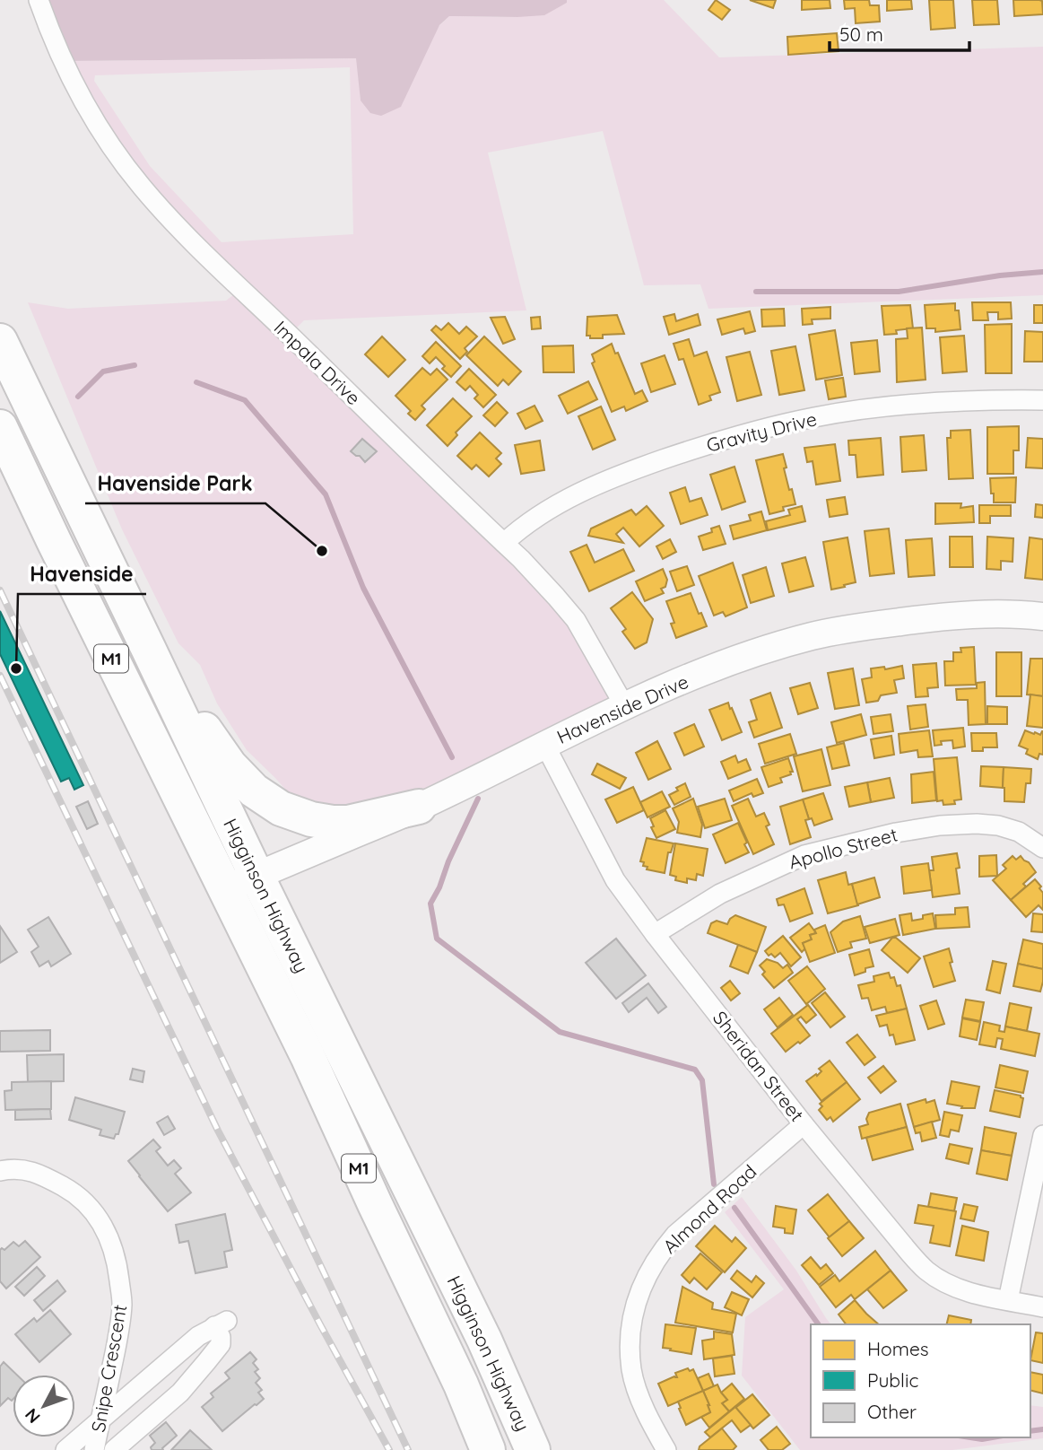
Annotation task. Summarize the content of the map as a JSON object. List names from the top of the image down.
{
  "streets": {
    "highway": ["M1", "Higginson Highway"],
    "street": [
      "Impala Drive",
      "Gravity Drive",
      "Havenside Drive",
      "Apollo Street",
      "Sheridan Street",
      "Almond Road",
      "Snipe Crescent"
    ]
  },
  "crossings": [
    ["Impala Drive", "Gravity Drive"],
    ["Impala Drive", "Havenside Drive"],
    ["Havenside Drive", "Higginson Highway"],
    ["Havenside Drive", "Sheridan Street"],
    ["Apollo Street", "Sheridan Street"],
    ["Sheridan Street", "Almond Road"]
  ],
  "places": ["Havenside Park", "Havenside"],
  "legend": ["Homes", "Public", "Other"],
  "scale_bar": "50 m",
  "north": "bottom left"
}
